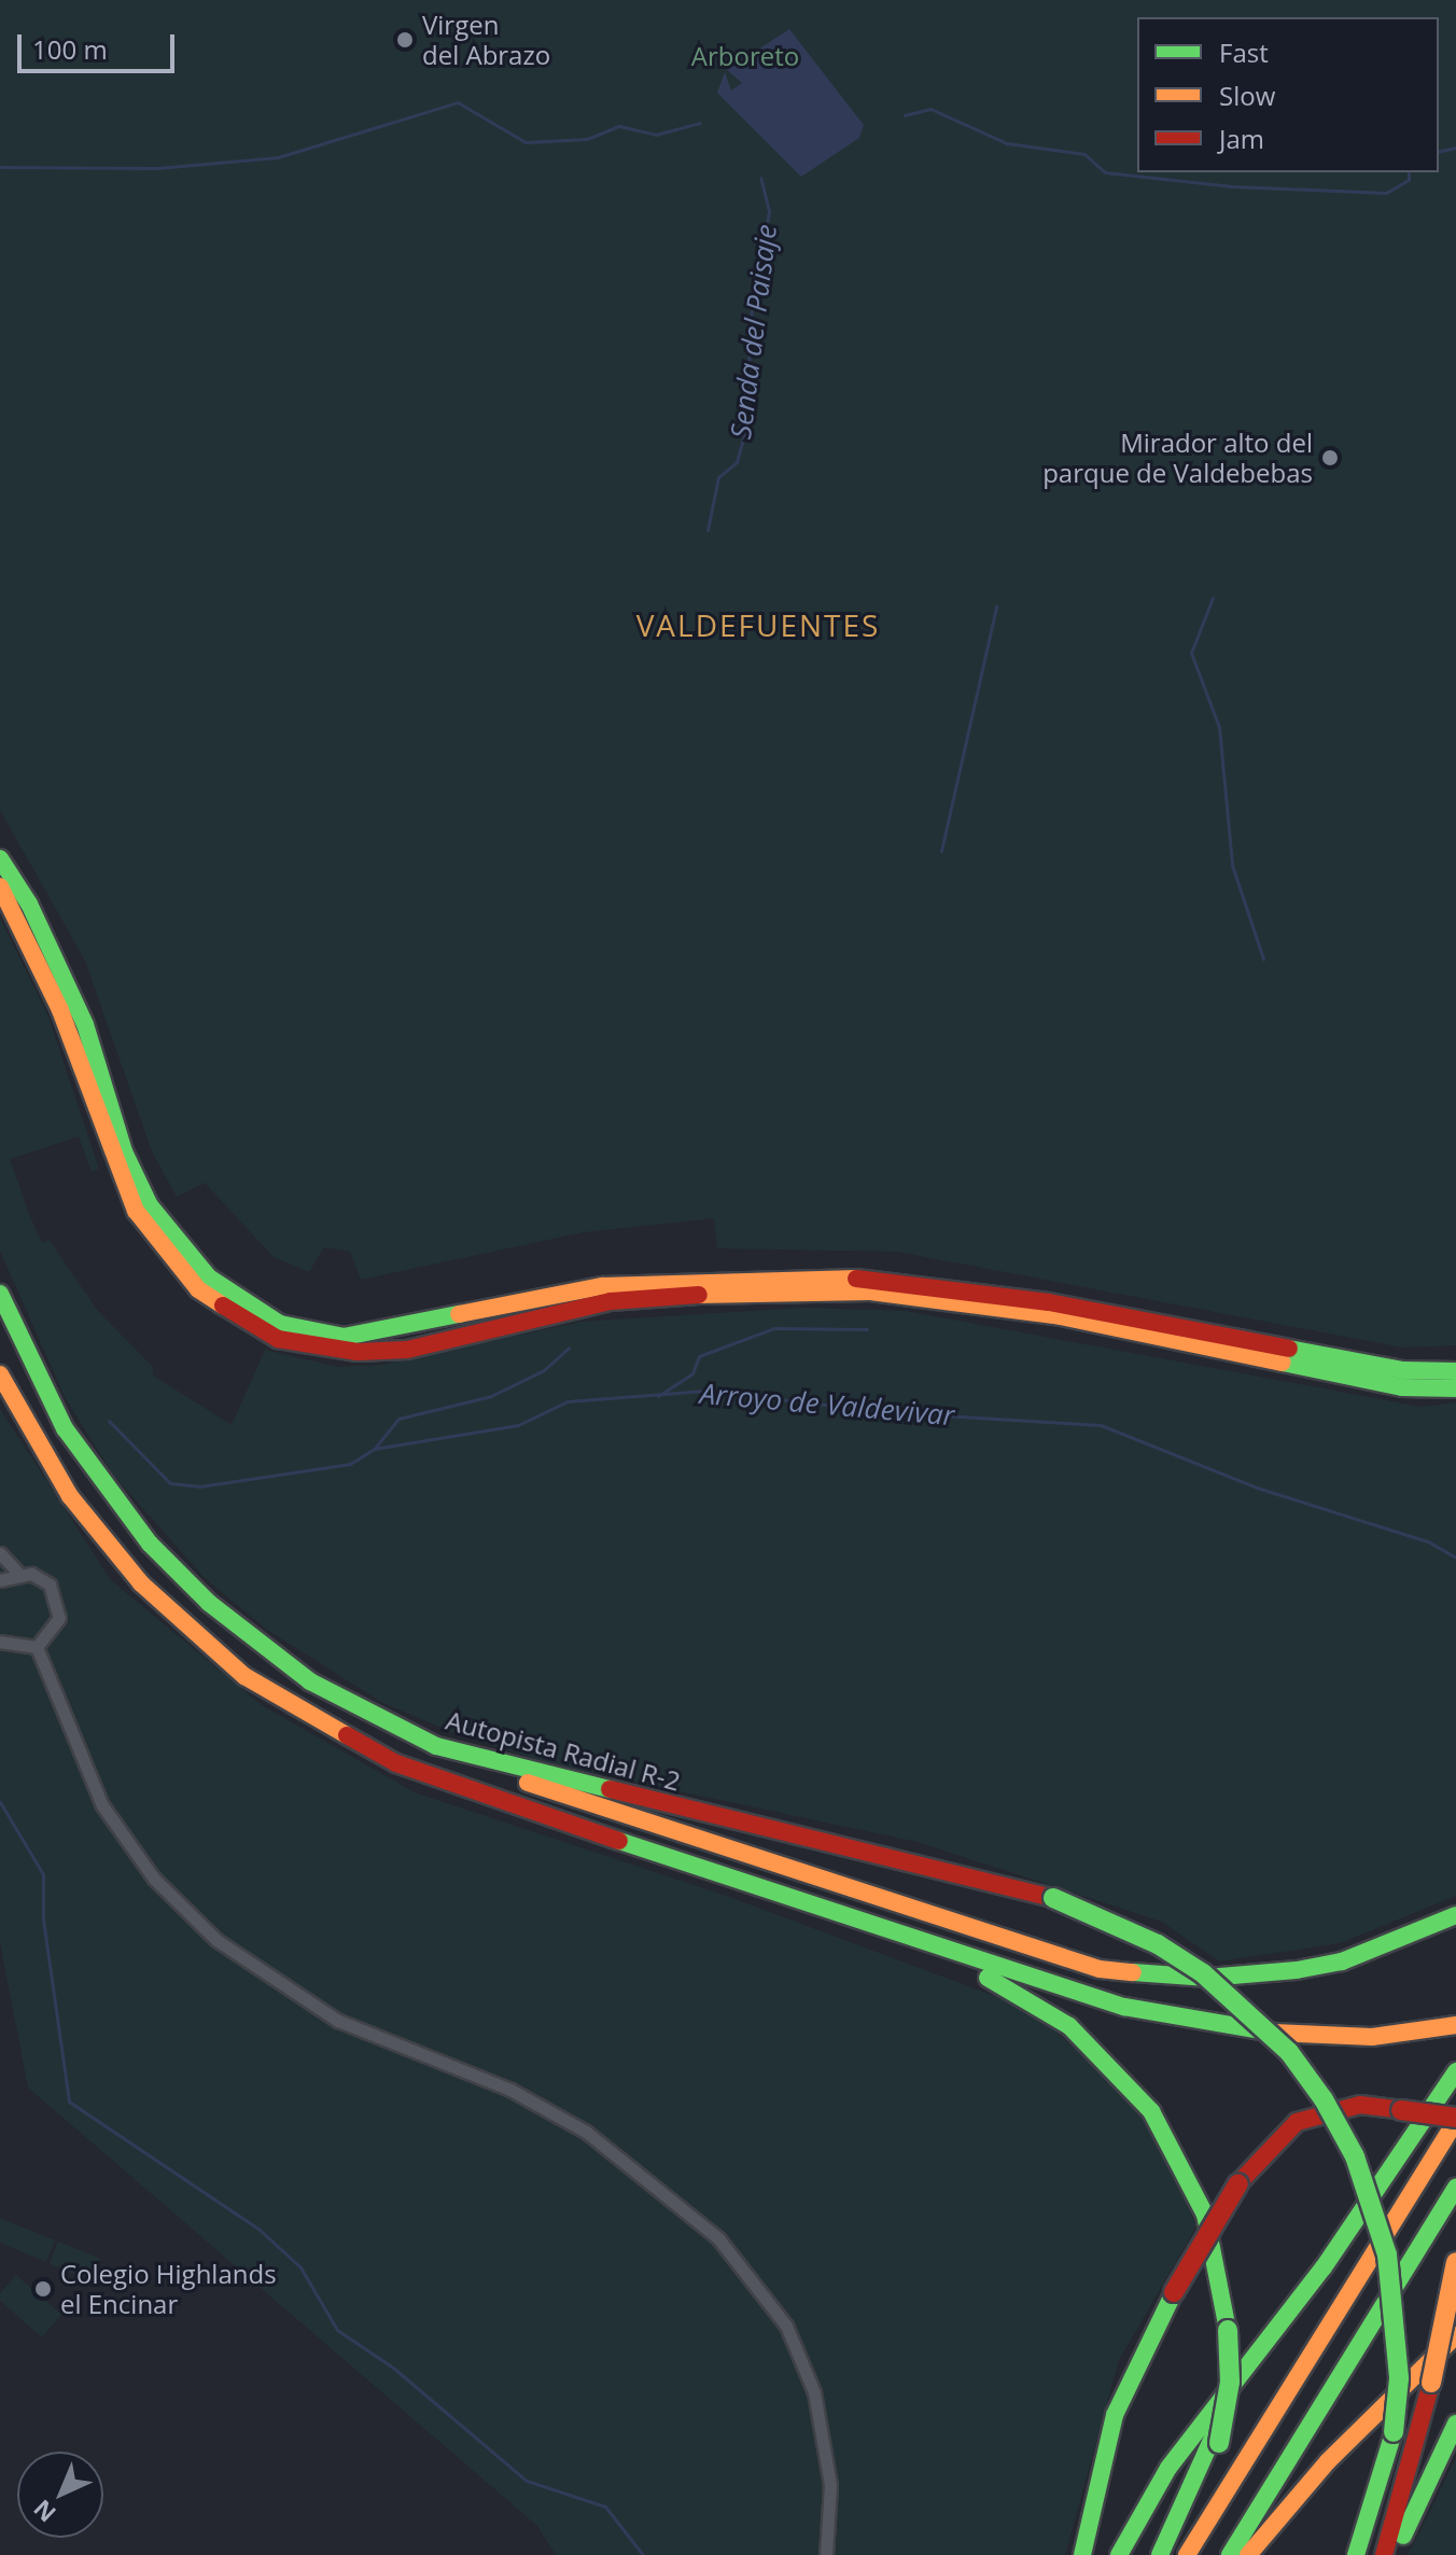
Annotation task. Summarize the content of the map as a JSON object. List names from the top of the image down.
{
  "streets": {
    "main road": ["Autopista Radial R-2"]
  },
  "districts": ["VALDEFUENTES"],
  "water": ["Senda del Paisaje", "Arroyo de Valdevivar"],
  "parks": ["Arboreto"],
  "places": ["Virgen del Abrazo", "Mirador alto del parque de Valdebebas", "Colegio Highlands el Encinar"],
  "legend": ["Fast", "Slow", "Jam"],
  "scale_bar": "100 m",
  "north": "bottom left"
}
